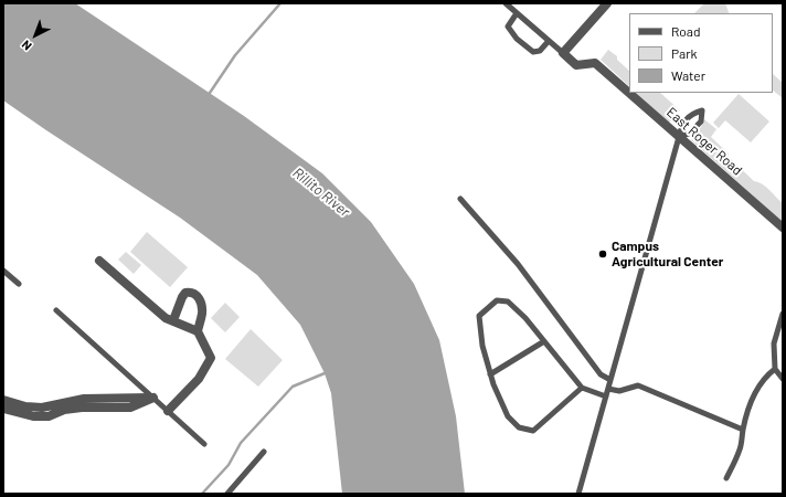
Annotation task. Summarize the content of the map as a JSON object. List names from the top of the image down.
{
  "streets": {
    "street": ["East Roger Road"]
  },
  "water": ["Rillito River"],
  "places": ["Campus Agricultural Center"],
  "legend": ["Road", "Park", "Water"],
  "north": "bottom left"
}
